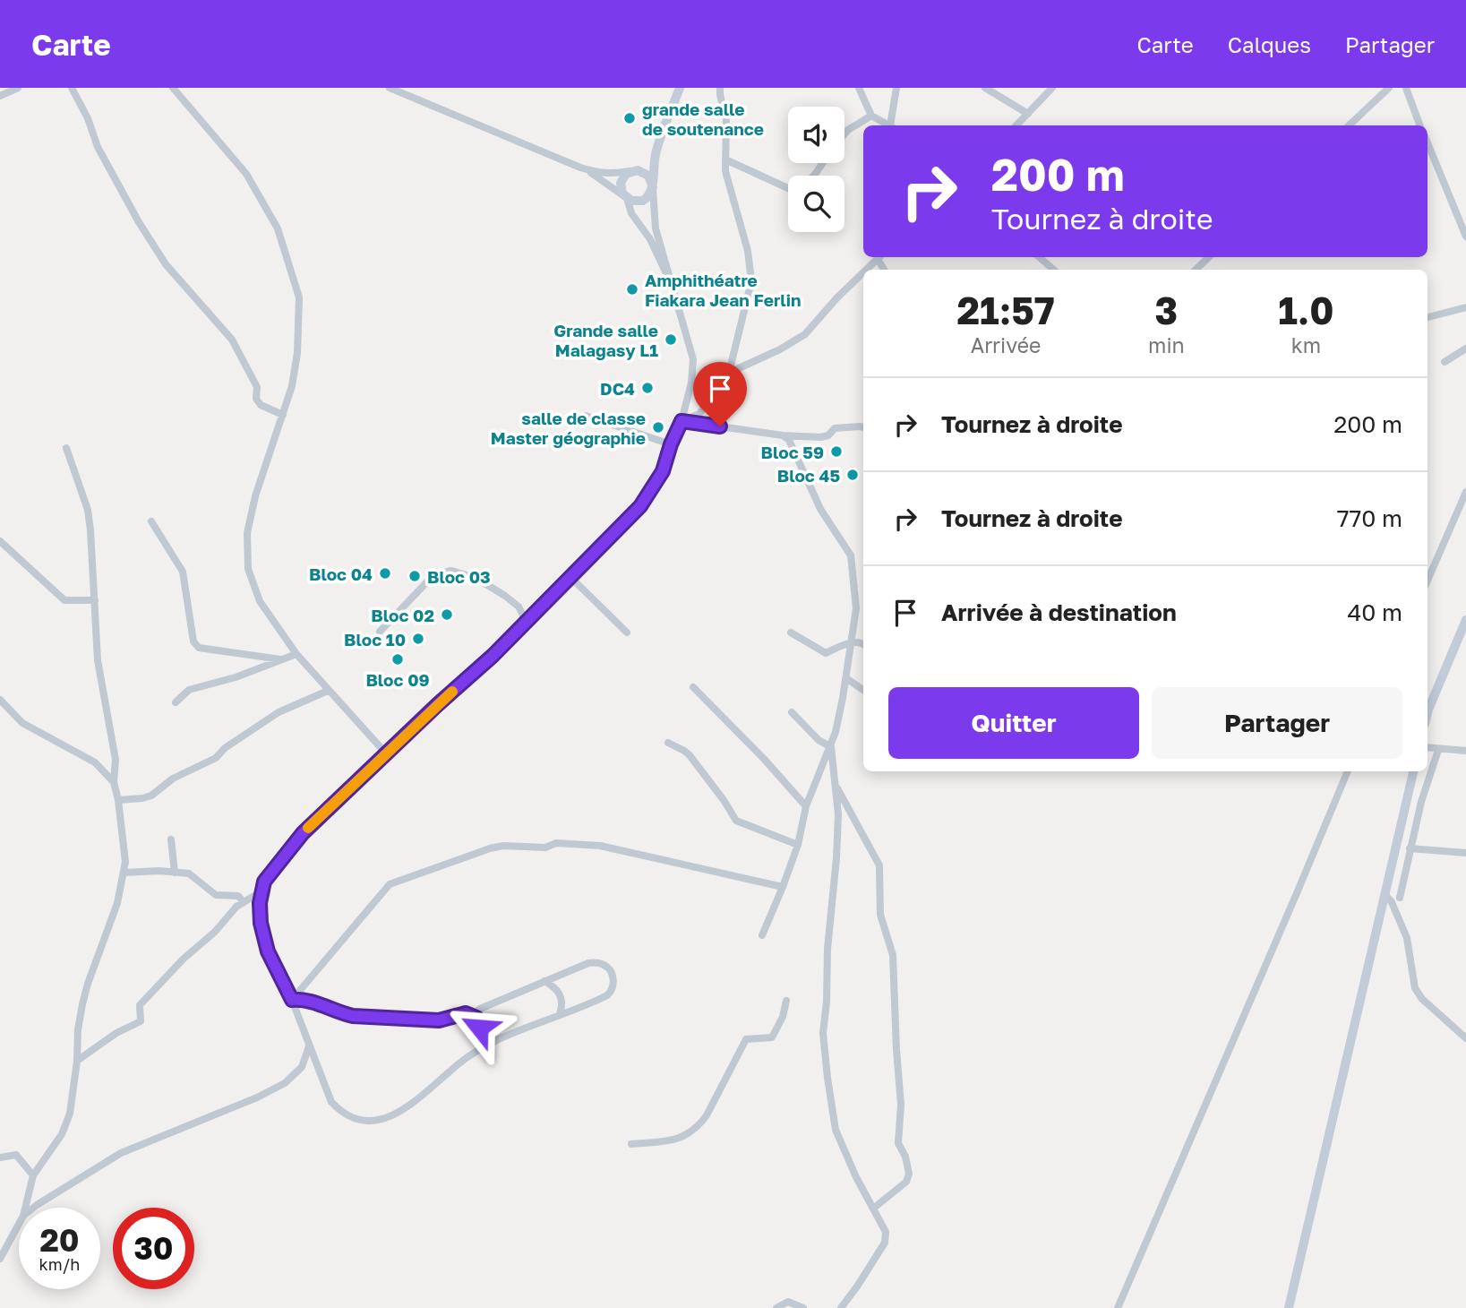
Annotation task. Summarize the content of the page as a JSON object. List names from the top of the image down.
{
  "places": [
    "grande salle de soutenance",
    "Amphithéatre Fiakara Jean Ferlin",
    "Grande salle Malagasy L1",
    "DC4",
    "salle de classe Master géographie",
    "Bloc 59",
    "Bloc 45",
    "Bloc 04",
    "Bloc 03",
    "Bloc 02",
    "Bloc 10",
    "Bloc 09"
  ],
  "page": {
    "header": "Carte",
    "nav": ["Carte", "Calques", "Partager"],
    "turn": ["200 m", "Tournez à droite"],
    "eta": [
      "21:57",
      "Arrivée",
      "3",
      "min",
      "1.0",
      "km"
    ],
    "list": [
      {
        "name": "Tournez à droite",
        "value": "200 m"
      },
      {
        "name": "Tournez à droite",
        "value": "770 m"
      },
      {
        "name": "Arrivée à destination",
        "value": "40 m"
      }
    ],
    "buttons": ["Quitter", "Partager"],
    "speed": "20 km/h",
    "limit": "30"
  }
}
